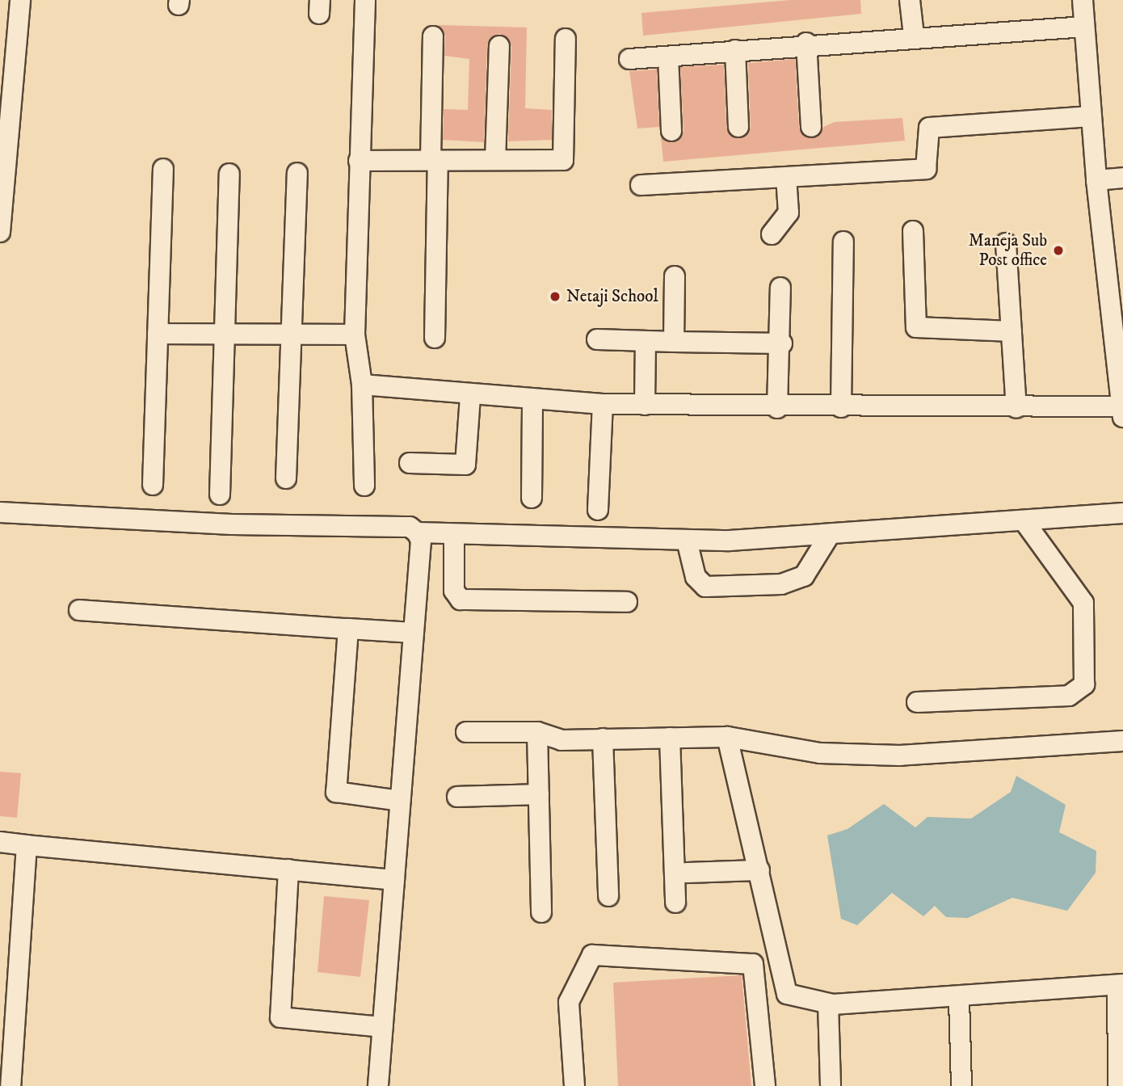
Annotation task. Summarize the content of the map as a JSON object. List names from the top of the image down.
{
  "places": ["Maneja Sub Post office", "Netaji School"]
}
